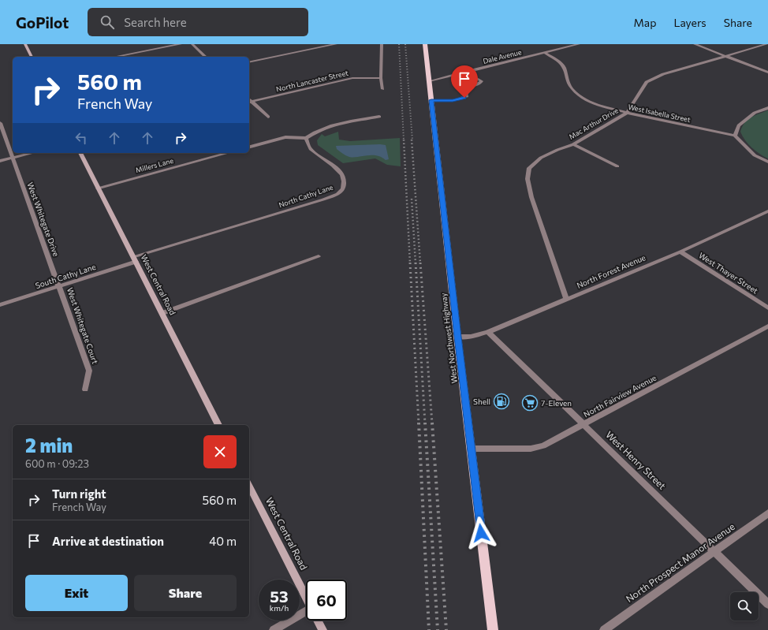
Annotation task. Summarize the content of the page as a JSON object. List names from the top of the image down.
{
  "streets": {
    "main road": ["West Central Road", "West Northwest Highway"],
    "street": [
      "Dale Avenue",
      "North Lancaster Street",
      "West Isabella Street",
      "Mac Arthur Drive",
      "Millers Lane",
      "North Cathy Lane",
      "West Whitegate Drive",
      "North Forest Avenue",
      "West Thayer Street",
      "South Cathy Lane",
      "West Whitegate Court",
      "North Fairview Avenue",
      "West Henry Street",
      "North Prospect Manor Avenue"
    ]
  },
  "crossings": [
    ["Dale Avenue", "West Isabella Street"],
    ["Dale Avenue", "West Northwest Highway"],
    ["West Isabella Street", "Mac Arthur Drive"],
    ["Mac Arthur Drive", "North Forest Avenue"],
    ["Millers Lane", "West Central Road"],
    ["North Cathy Lane", "South Cathy Lane"],
    ["North Cathy Lane", "West Central Road"],
    ["West Whitegate Drive", "South Cathy Lane"],
    ["West Whitegate Drive", "West Whitegate Court"],
    ["North Forest Avenue", "West Thayer Street"],
    ["North Forest Avenue", "West Northwest Highway"],
    ["North Forest Avenue", "West Henry Street"],
    ["South Cathy Lane", "West Central Road"],
    ["South Cathy Lane", "West Whitegate Court"],
    ["West Northwest Highway", "North Fairview Avenue"],
    ["North Fairview Avenue", "West Henry Street"],
    ["West Henry Street", "North Prospect Manor Avenue"]
  ],
  "places": {
    "fuel station": ["Shell"],
    "supermarket": ["7-Eleven"]
  },
  "page": {
    "header": "GoPilot",
    "search": "Search here",
    "nav": ["Map", "Layers", "Share"],
    "turn": ["560 m", "French Way"],
    "heading": ["2 min", "600 m · 09:23"],
    "list": [
      {
        "name": "Turn right",
        "note": "French Way",
        "value": "560 m"
      },
      {
        "name": "Arrive at destination",
        "value": "40 m"
      }
    ],
    "buttons": ["Exit", "Share"],
    "speed": "53 km/h",
    "limit": "60"
  }
}
